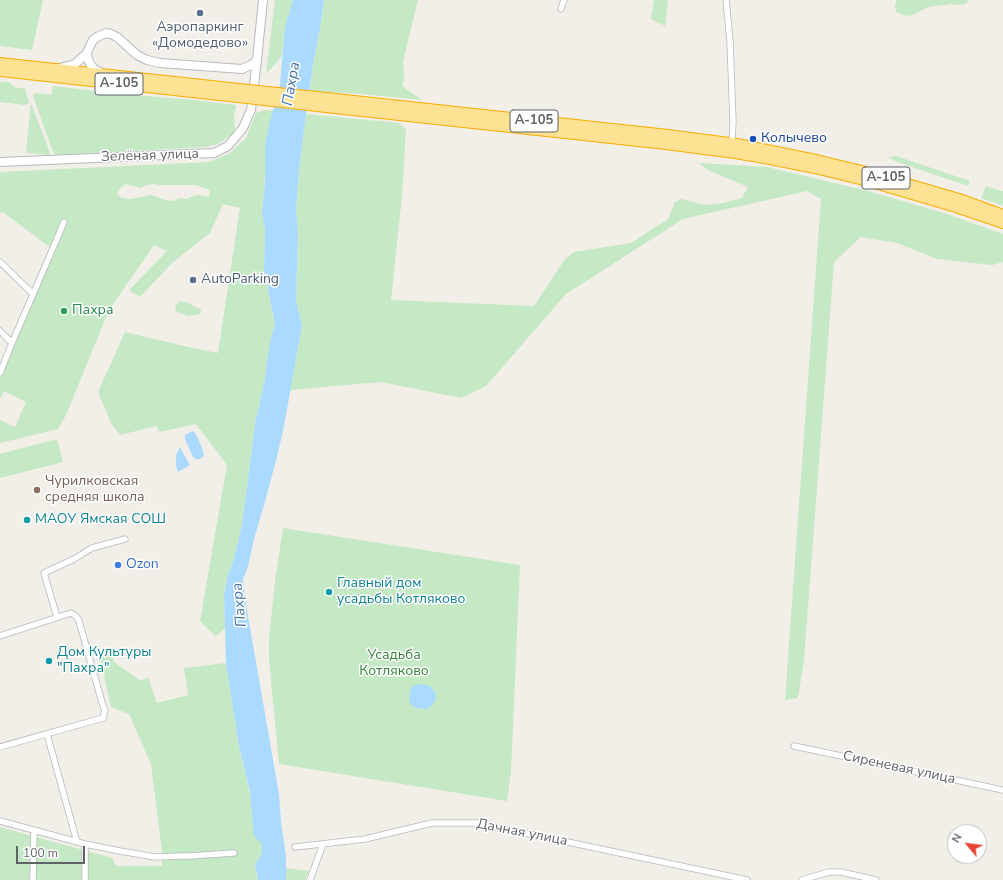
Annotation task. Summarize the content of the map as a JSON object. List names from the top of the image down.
{
  "streets": {
    "highway": ["А-105"],
    "street": ["Зелёная улица", "Сиреневая улица", "Дачная улица"]
  },
  "water": ["Пахра"],
  "parks": ["Усадьба Котляково"],
  "places": [
    "Аэропаркинг «Домодедово»",
    "Колычево",
    "AutoParking",
    "Пахра",
    "Чурилковская средняя школа",
    "МАОУ Ямская СОШ",
    "Ozon",
    "Главный дом усадьбы Котляково",
    "Дом Культуры \"Пахра\""
  ],
  "scale_bar": "100 m",
  "north": "top left"
}
